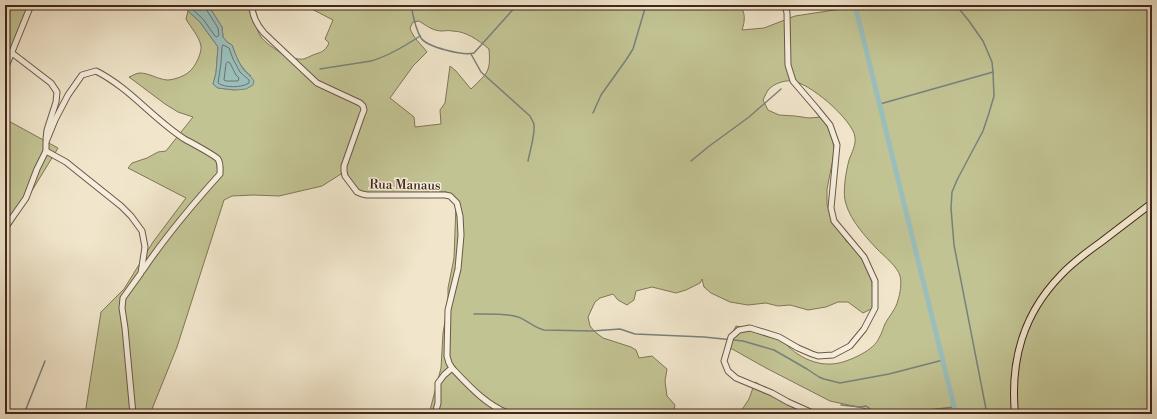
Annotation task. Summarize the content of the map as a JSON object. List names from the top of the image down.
{
  "streets": {
    "street": ["Rua Manaus"]
  }
}
